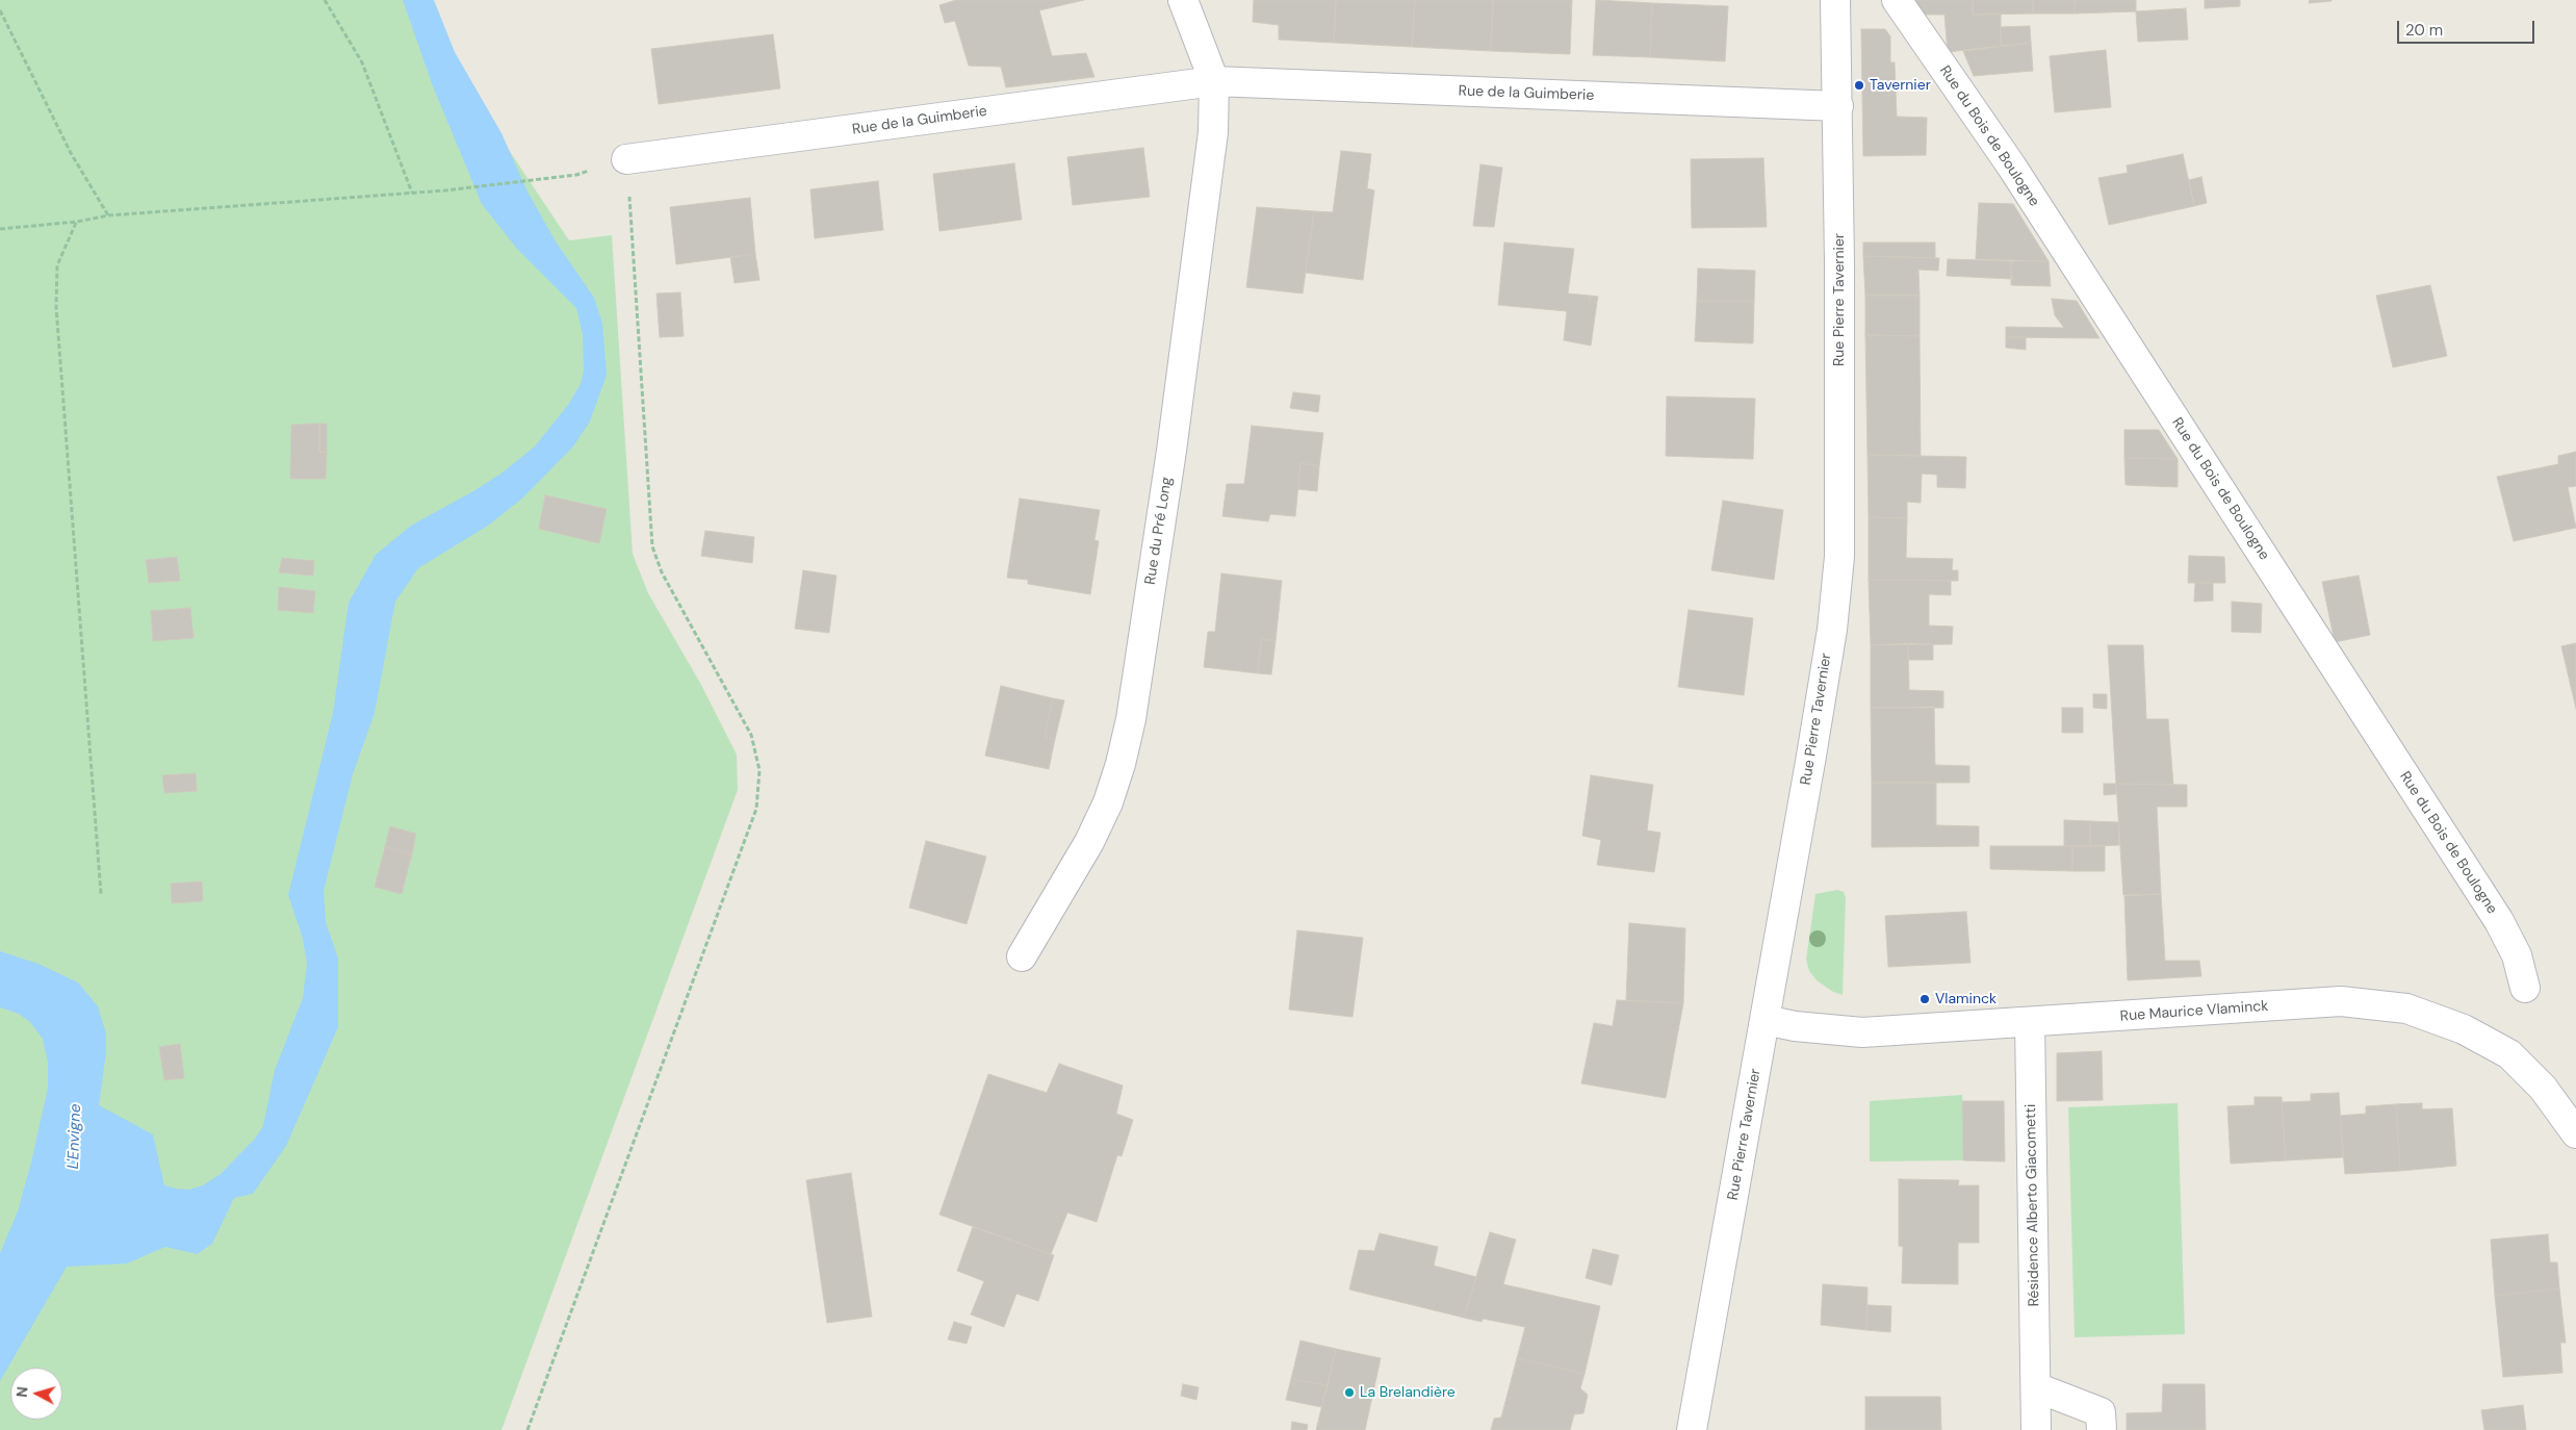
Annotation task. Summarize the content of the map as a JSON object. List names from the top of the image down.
{
  "streets": {
    "street": [
      "Rue de la Guimberie",
      "Rue du Bois de Boulogne",
      "Rue Pierre Tavernier",
      "Rue du Pré Long",
      "Rue Maurice Vlaminck",
      "Résidence Alberto Giacometti"
    ]
  },
  "crossings": [
    ["Rue de la Guimberie", "Rue Pierre Tavernier"],
    ["Rue de la Guimberie", "Rue du Pré Long"],
    ["Rue Pierre Tavernier", "Rue Maurice Vlaminck"],
    ["Rue Maurice Vlaminck", "Résidence Alberto Giacometti"]
  ],
  "water": ["L'Envigne"],
  "places": ["Tavernier", "Vlaminck", "La Brelandière"],
  "scale_bar": "20 m",
  "north": "left"
}
